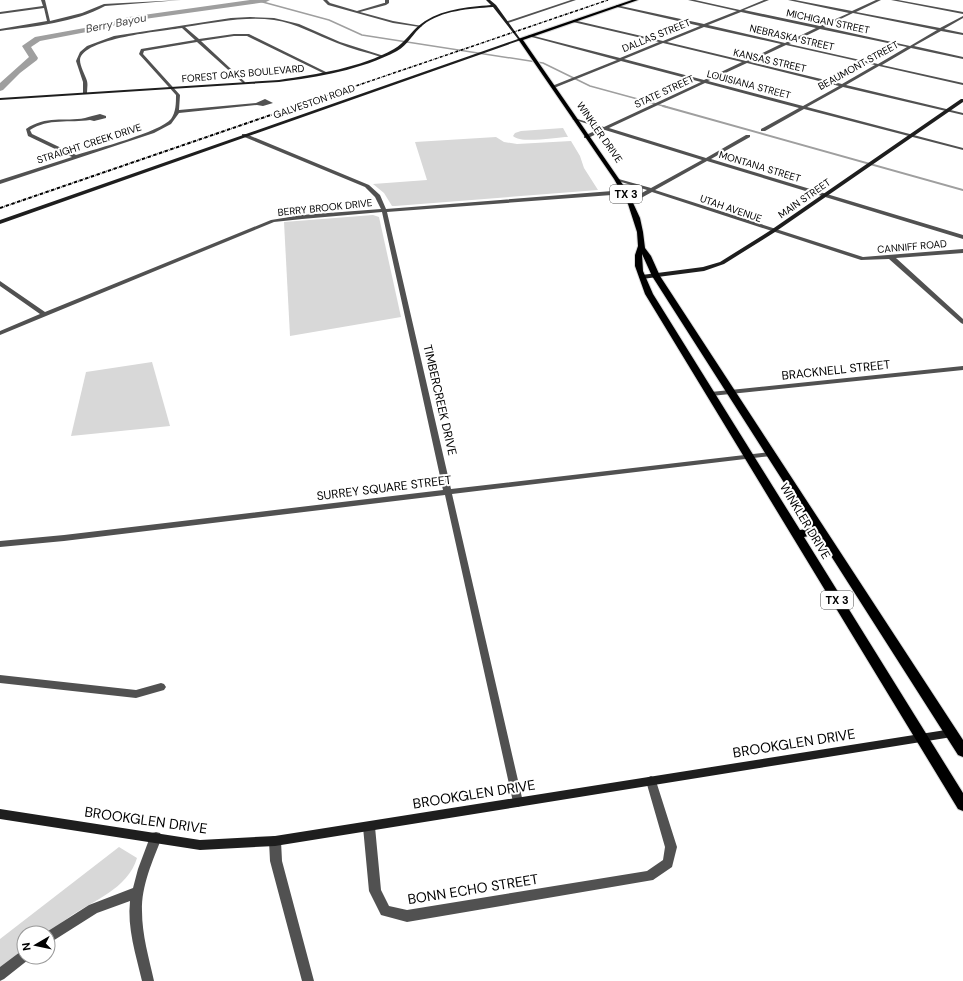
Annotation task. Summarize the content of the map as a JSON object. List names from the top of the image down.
{
  "streets": {
    "main road": ["GALVESTON ROAD", "WINKLER DRIVE", "TX 3"],
    "street": [
      "MICHIGAN STREET",
      "DALLAS STREET",
      "NEBRASKA STREET",
      "KANSAS STREET",
      "BEAUMONT STREET",
      "FOREST OAKS BOULEVARD",
      "LOUISIANA STREET",
      "STATE STREET",
      "STRAIGHT CREEK DRIVE",
      "MONTANA STREET",
      "MAIN STREET",
      "BERRY BROOK DRIVE",
      "UTAH AVENUE",
      "CANNIFF ROAD",
      "BRACKNELL STREET",
      "TIMBERCREEK DRIVE",
      "SURREY SQUARE STREET",
      "BROOKGLEN DRIVE",
      "BONN ECHO STREET"
    ]
  },
  "crossings": [
    ["MICHIGAN STREET", "DALLAS STREET"],
    ["MICHIGAN STREET", "BEAUMONT STREET"],
    ["MICHIGAN STREET", "STATE STREET"],
    ["DALLAS STREET", "NEBRASKA STREET"],
    ["DALLAS STREET", "KANSAS STREET"],
    ["DALLAS STREET", "LOUISIANA STREET"],
    ["DALLAS STREET", "WINKLER DRIVE"],
    ["NEBRASKA STREET", "BEAUMONT STREET"],
    ["NEBRASKA STREET", "STATE STREET"],
    ["NEBRASKA STREET", "GALVESTON ROAD"],
    ["KANSAS STREET", "BEAUMONT STREET"],
    ["KANSAS STREET", "STATE STREET"],
    ["KANSAS STREET", "GALVESTON ROAD"],
    ["KANSAS STREET", "MAIN STREET"],
    ["BEAUMONT STREET", "LOUISIANA STREET"],
    ["LOUISIANA STREET", "STATE STREET"],
    ["LOUISIANA STREET", "GALVESTON ROAD"],
    ["LOUISIANA STREET", "MAIN STREET"],
    ["STATE STREET", "WINKLER DRIVE"],
    ["STATE STREET", "MONTANA STREET"],
    ["GALVESTON ROAD", "WINKLER DRIVE"],
    ["GALVESTON ROAD", "TIMBERCREEK DRIVE"],
    ["WINKLER DRIVE", "MONTANA STREET"],
    ["WINKLER DRIVE", "MAIN STREET"],
    ["WINKLER DRIVE", "BERRY BROOK DRIVE"],
    ["WINKLER DRIVE", "UTAH AVENUE"],
    ["WINKLER DRIVE", "BRACKNELL STREET"],
    ["WINKLER DRIVE", "SURREY SQUARE STREET"],
    ["WINKLER DRIVE", "BROOKGLEN DRIVE"],
    ["MONTANA STREET", "MAIN STREET"],
    ["MAIN STREET", "UTAH AVENUE"],
    ["BERRY BROOK DRIVE", "TIMBERCREEK DRIVE"],
    ["UTAH AVENUE", "CANNIFF ROAD"],
    ["TIMBERCREEK DRIVE", "SURREY SQUARE STREET"],
    ["TIMBERCREEK DRIVE", "BROOKGLEN DRIVE"],
    ["BROOKGLEN DRIVE", "BONN ECHO STREET"]
  ],
  "water": ["Berry Bayou"],
  "north": "left"
}
